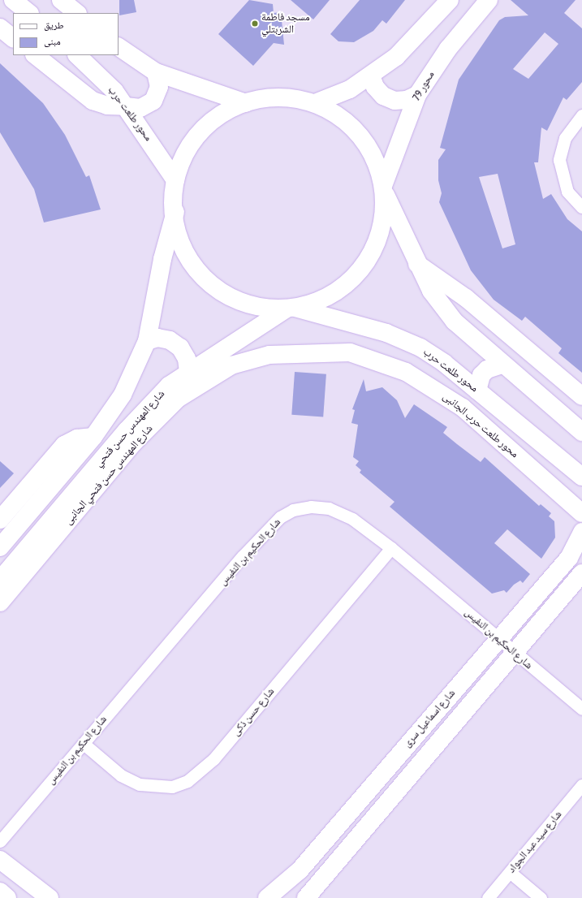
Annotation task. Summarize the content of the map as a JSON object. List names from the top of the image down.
{
  "streets": {
    "main road": [
      "محور 79",
      "محور طلعت حرب",
      "محور طلعت حرب الجانبى",
      "شارع المهندس حسن فتحي",
      "شارع المهندس حسن فتحي الجانبى",
      "شارع اسماعيل سرى"
    ],
    "street": ["شارع الحكيم بن النفيس", "شارع حسن ذكى", "شارع سيد عبد الجواد"]
  },
  "crossings": [
    ["محور طلعت حرب", "شارع المهندس حسن فتحي"],
    ["محور طلعت حرب الجانبى", "شارع المهندس حسن فتحي الجانبى"],
    ["شارع المهندس حسن فتحي", "شارع المهندس حسن فتحي الجانبى"],
    ["شارع الحكيم بن النفيس", "شارع حسن ذكى"],
    ["شارع الحكيم بن النفيس", "شارع اسماعيل سرى"]
  ],
  "places": ["مسجد فاطمة الشربتلي"],
  "legend": ["طريق", "مبنى"]
}
